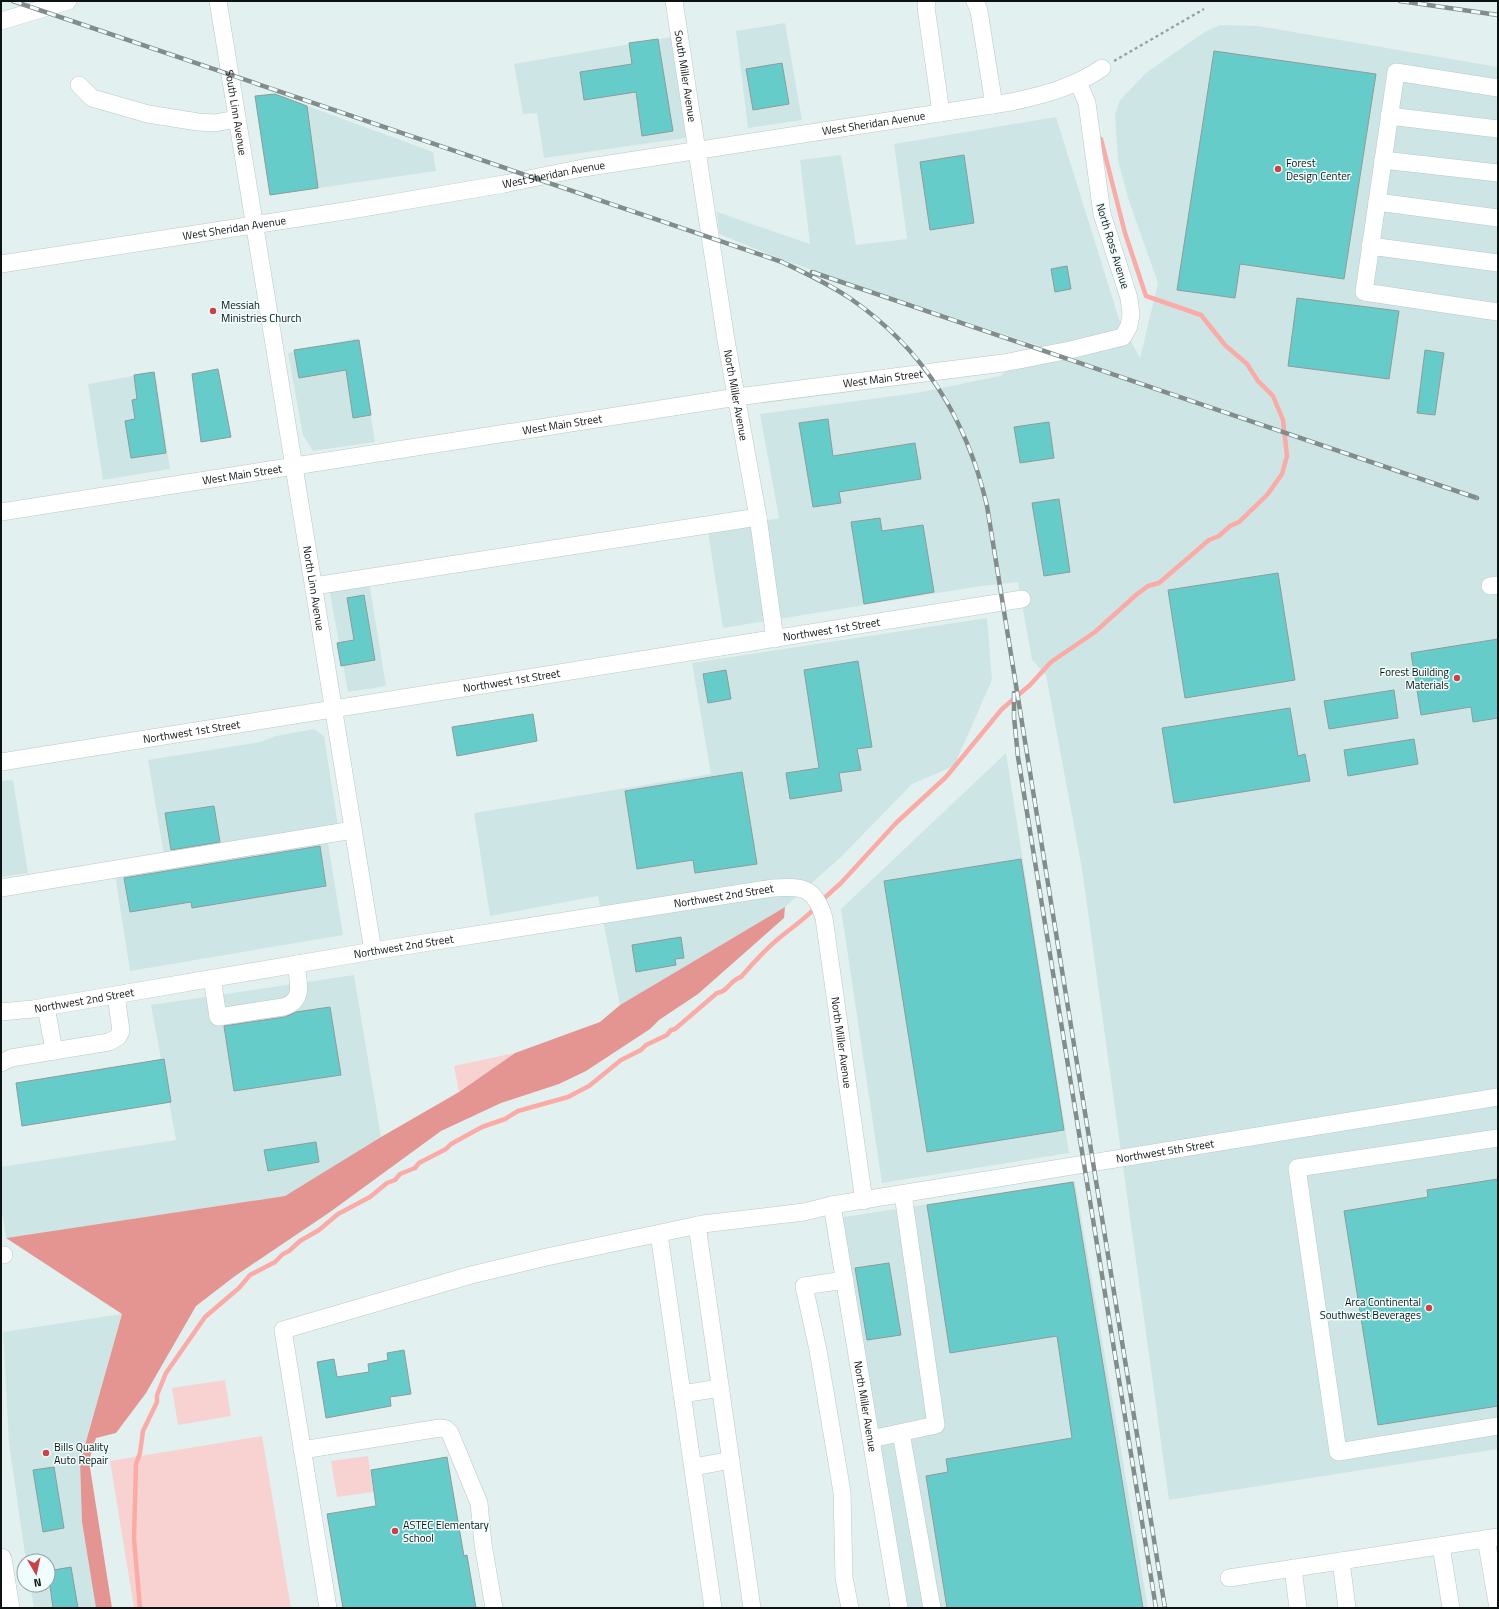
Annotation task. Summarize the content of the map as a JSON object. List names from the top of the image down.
{
  "streets": {
    "street": [
      "South Miller Avenue",
      "South Linn Avenue",
      "West Sheridan Avenue",
      "North Ross Avenue",
      "West Main Street",
      "North Miller Avenue",
      "North Linn Avenue",
      "Northwest 1st Street",
      "Northwest 2nd Street",
      "Northwest 5th Street"
    ]
  },
  "crossings": [
    ["South Miller Avenue", "West Sheridan Avenue"],
    ["South Miller Avenue", "North Miller Avenue"],
    ["South Linn Avenue", "West Sheridan Avenue"],
    ["South Linn Avenue", "North Linn Avenue"],
    ["West Sheridan Avenue", "North Ross Avenue"],
    ["West Sheridan Avenue", "North Miller Avenue"],
    ["West Sheridan Avenue", "North Linn Avenue"],
    ["North Ross Avenue", "West Main Street"],
    ["West Main Street", "North Miller Avenue"],
    ["West Main Street", "North Linn Avenue"],
    ["North Miller Avenue", "Northwest 1st Street"],
    ["North Miller Avenue", "Northwest 2nd Street"],
    ["North Miller Avenue", "Northwest 5th Street"],
    ["North Linn Avenue", "Northwest 1st Street"],
    ["North Linn Avenue", "Northwest 2nd Street"]
  ],
  "places": [
    "Forest Design Center",
    "Messiah Ministries Church",
    "Forest Building Materials",
    "Arca Continental Southwest Beverages",
    "Bills Quality Auto Repair",
    "ASTEC Elementary School"
  ],
  "north": "bottom"
}
